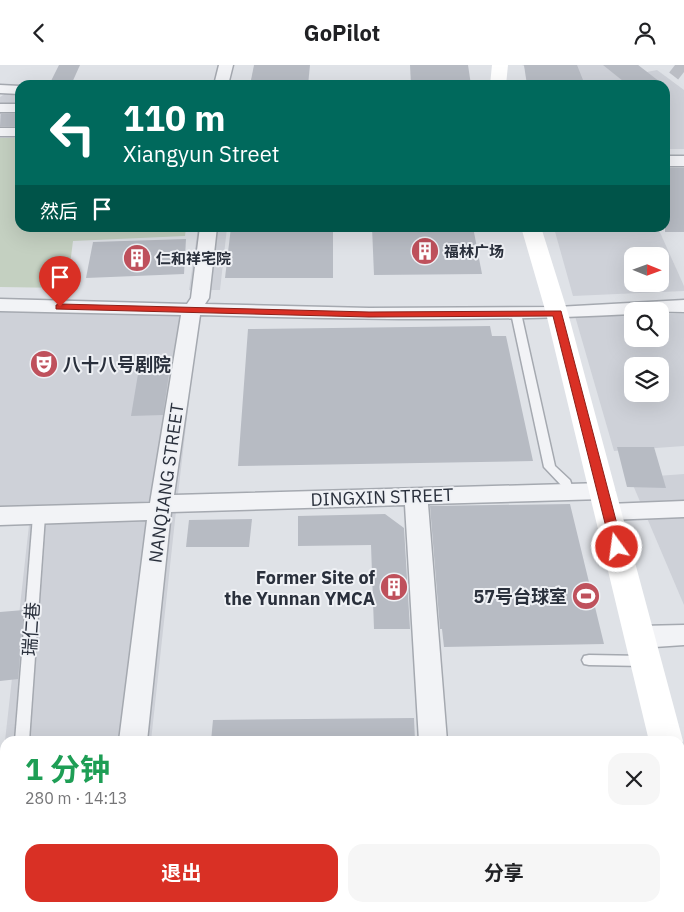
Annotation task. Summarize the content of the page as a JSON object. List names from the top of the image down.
{
  "streets": {
    "street": ["NANQIANG STREET", "DINGXIN STREET"],
    "lane": ["瑞仁巷"]
  },
  "crossings": [
    ["NANQIANG STREET", "DINGXIN STREET"],
    ["DINGXIN STREET", "瑞仁巷"]
  ],
  "places": {
    "building": ["福林广场", "仁和祥宅院", "Former Site of the Yunnan YMCA"],
    "theatre": ["八十八号剧院"],
    "sports": ["57号台球室"]
  },
  "north": "right",
  "page": {
    "header": "GoPilot",
    "turn": ["110 m", "Xiangyun Street"],
    "then": "然后",
    "heading": ["1 分钟", "280 m · 14:13"],
    "buttons": ["退出", "分享"]
  }
}
